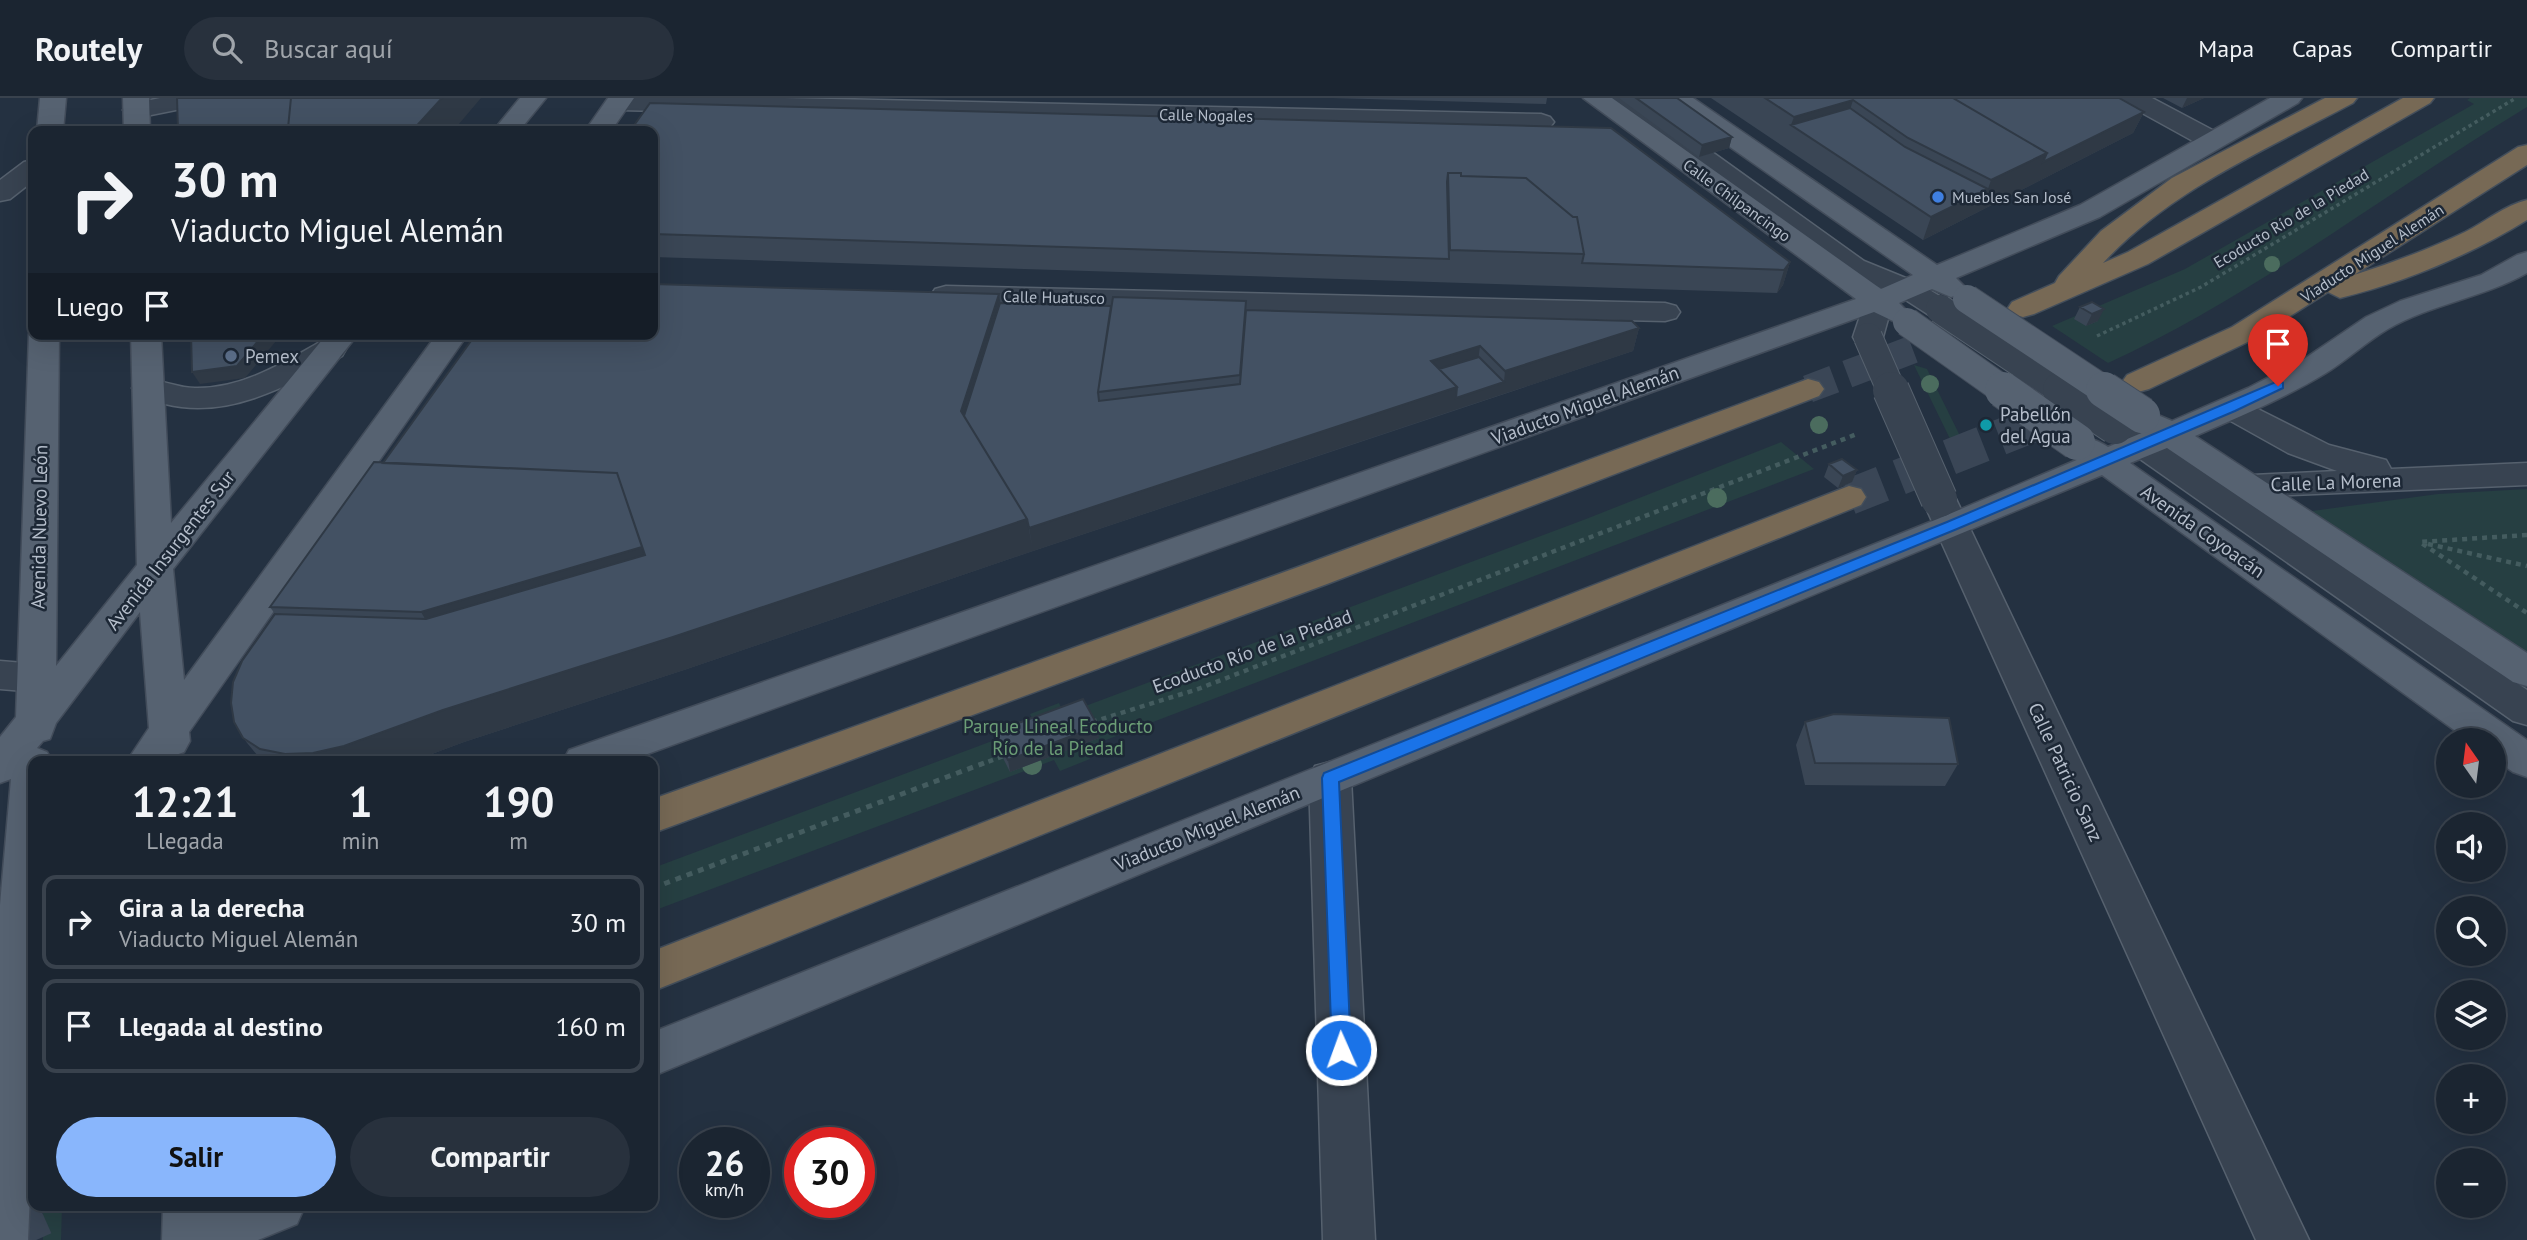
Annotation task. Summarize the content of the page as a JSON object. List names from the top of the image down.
{
  "streets": {
    "highway": ["Viaducto Miguel Alemán"],
    "main road": [
      "Calle Chilpancingo",
      "Avenida Nuevo León",
      "Avenida Coyoacán",
      "Avenida Insurgentes Sur"
    ],
    "street": [
      "Calle Nogales",
      "Calle Huatusco",
      "Calle La Morena",
      "Calle Patricio Sanz"
    ],
    "path": ["Ecoducto Río de la Piedad"]
  },
  "crossings": [
    ["Calle Chilpancingo", "Viaducto Miguel Alemán"],
    ["Calle Chilpancingo", "Avenida Coyoacán"],
    ["Calle Chilpancingo", "Calle Patricio Sanz"],
    ["Viaducto Miguel Alemán", "Avenida Coyoacán"],
    ["Viaducto Miguel Alemán", "Calle Patricio Sanz"],
    ["Calle La Morena", "Avenida Coyoacán"],
    ["Avenida Nuevo León", "Avenida Insurgentes Sur"],
    ["Avenida Coyoacán", "Calle Patricio Sanz"]
  ],
  "parks": ["Parque Lineal Ecoducto Río de la Piedad"],
  "places": ["Muebles San José", "Pemex", "Pabellón del Agua"],
  "north": "top",
  "page": {
    "header": "Routely",
    "search": "Buscar aquí",
    "nav": ["Mapa", "Capas", "Compartir"],
    "turn": ["30 m", "Viaducto Miguel Alemán"],
    "then": "Luego",
    "map_buttons": ["+", "−"],
    "eta": [
      "12:21",
      "Llegada",
      "1",
      "min",
      "190",
      "m"
    ],
    "list": [
      {
        "name": "Gira a la derecha",
        "note": "Viaducto Miguel Alemán",
        "value": "30 m"
      },
      {
        "name": "Llegada al destino",
        "value": "160 m"
      }
    ],
    "buttons": ["Salir", "Compartir"],
    "speed": "26 km/h",
    "limit": "30"
  }
}
